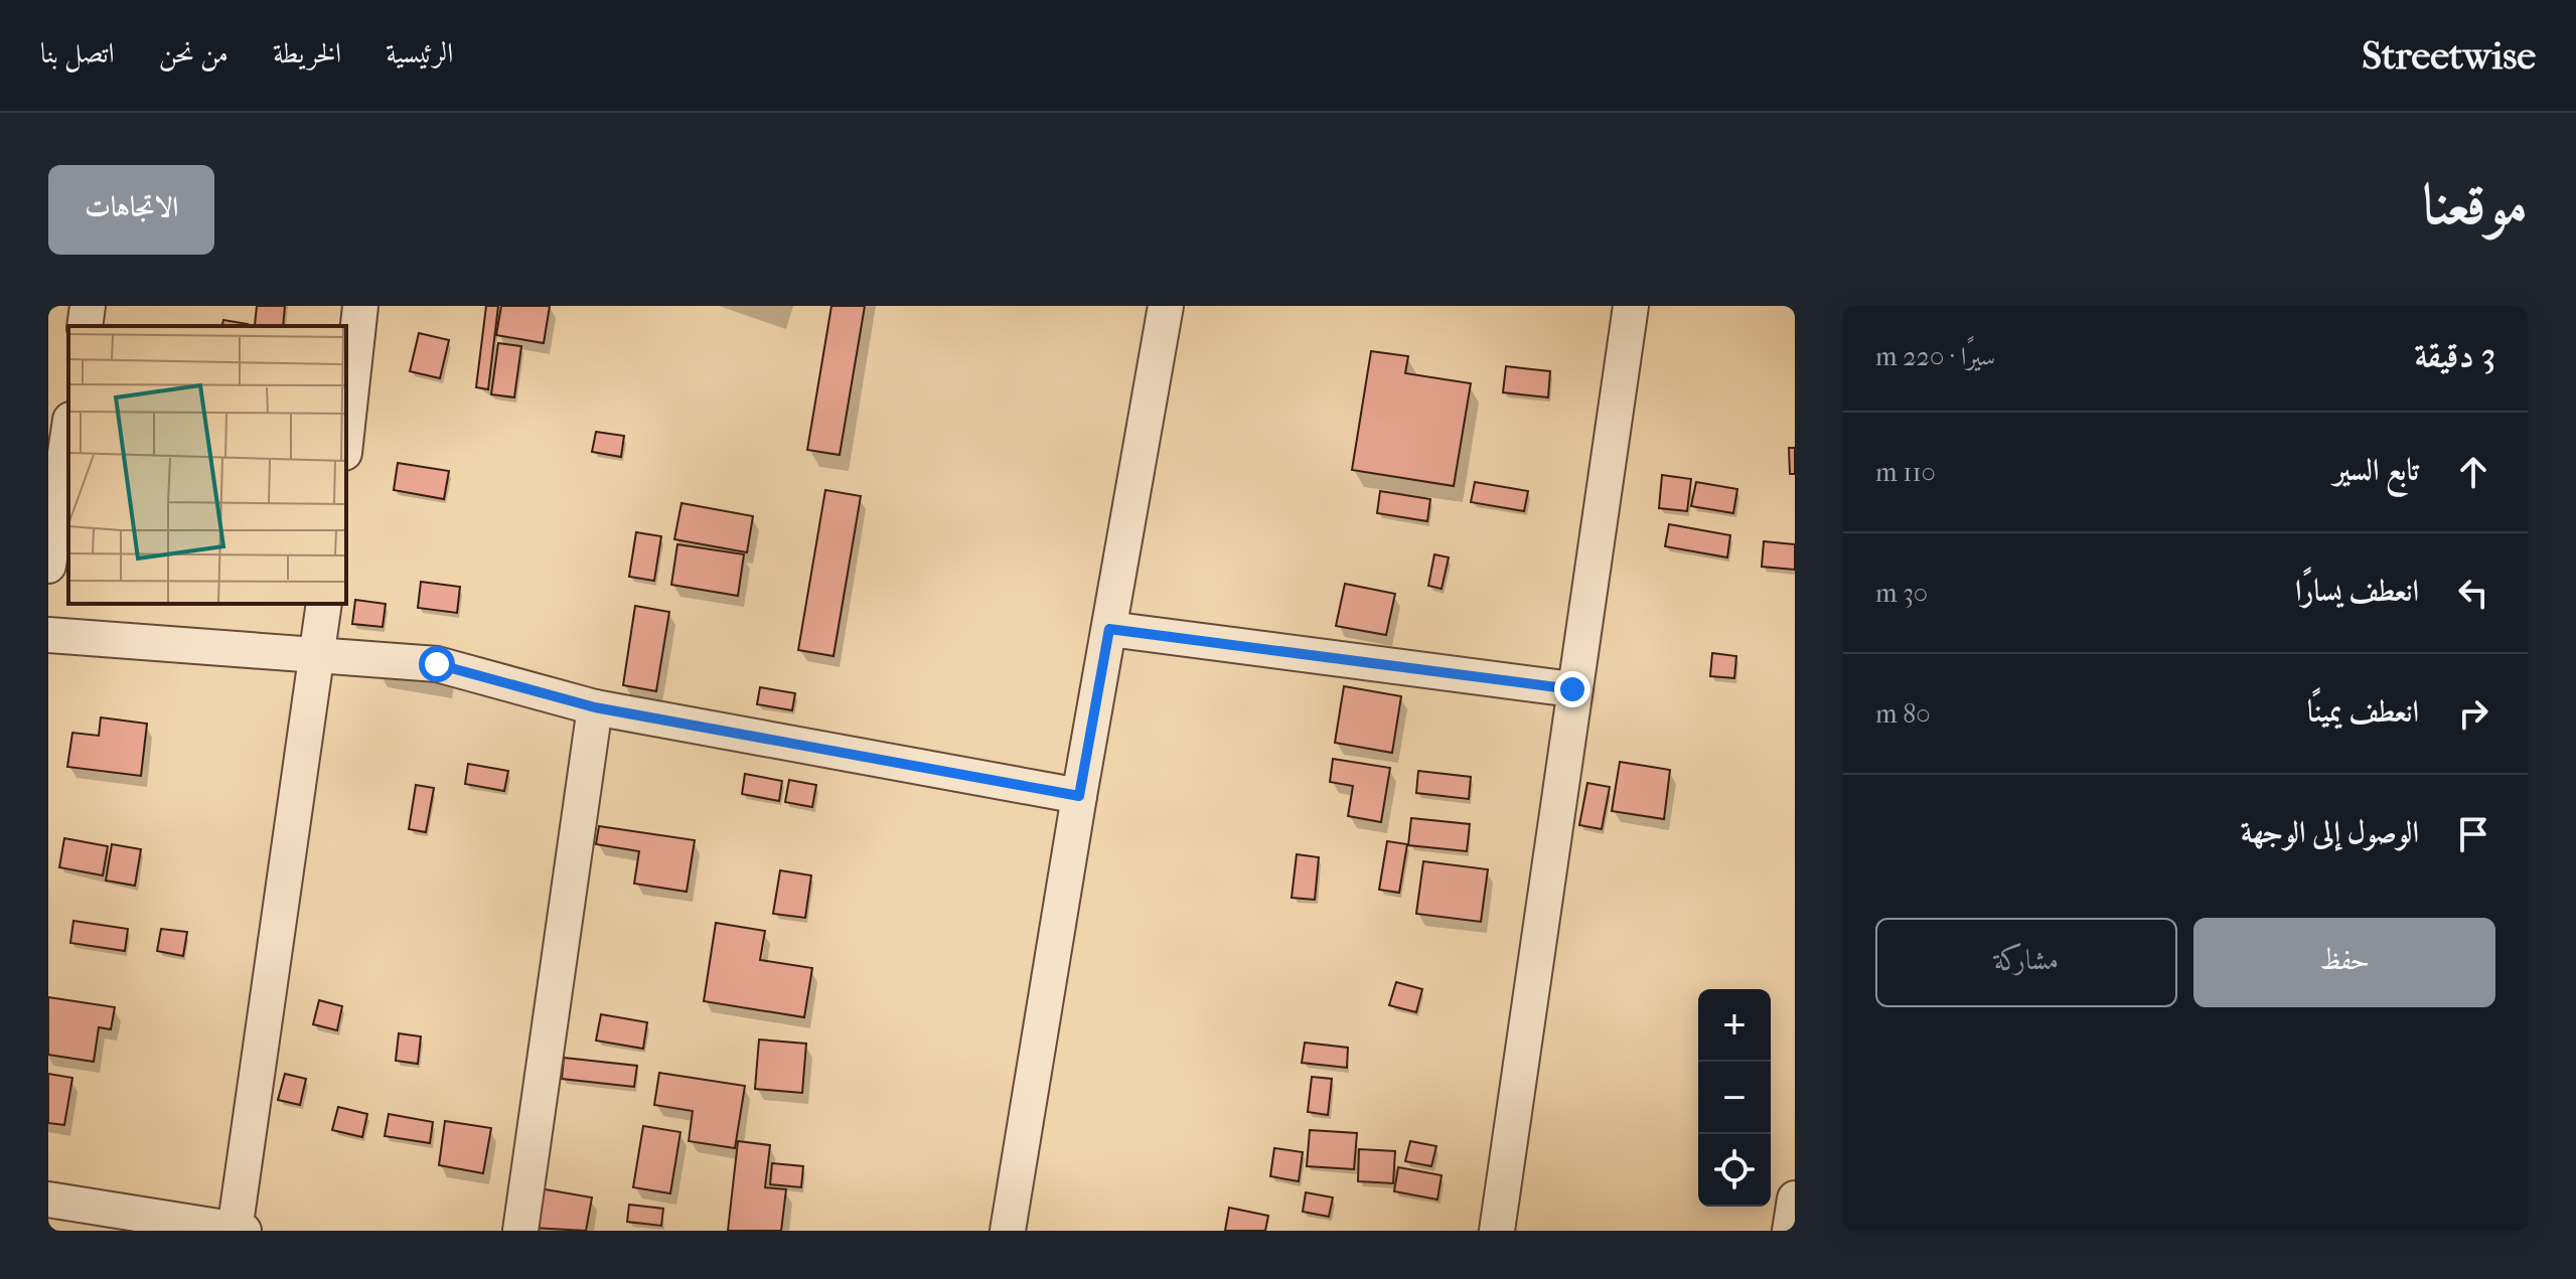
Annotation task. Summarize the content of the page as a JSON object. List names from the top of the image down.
{
  "page": {
    "header": "Streetwise",
    "nav": [
      "الرئيسية",
      "الخريطة",
      "من نحن",
      "اتصل بنا"
    ],
    "title": "موقعنا",
    "buttons": [
      "الاتجاهات",
      ["حفظ", "مشاركة"]
    ],
    "heading": ["3 دقيقة", "سيرًا · 220 m"],
    "list": [
      ["تابع السير", "110 m"],
      ["انعطف يسارًا", "30 m"],
      ["انعطف يمينًا", "80 m"],
      "الوصول إلى الوجهة"
    ],
    "map_buttons": ["+", "−"]
  }
}
